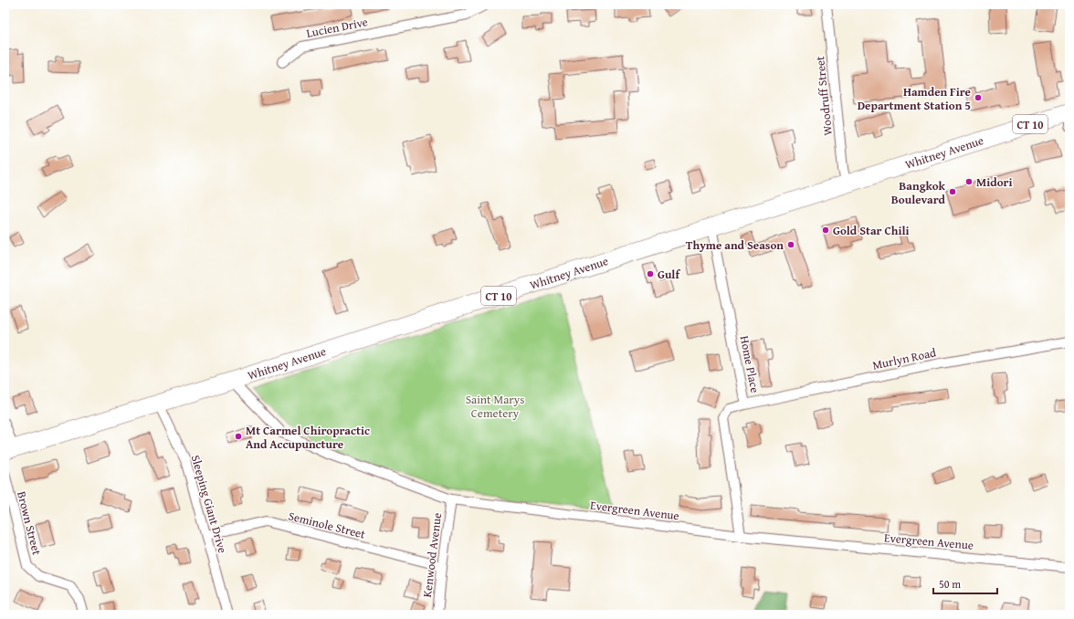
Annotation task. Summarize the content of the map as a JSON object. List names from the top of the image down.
{
  "streets": {
    "highway": ["CT 10", "Whitney Avenue"],
    "street": [
      "Lucien Drive",
      "Woodruff Street",
      "Murlyn Road",
      "Home Place",
      "Sleeping Giant Drive",
      "Evergreen Avenue",
      "Brown Street",
      "Seminole Street",
      "Kenwood Avenue"
    ]
  },
  "crossings": [
    ["Woodruff Street", "Whitney Avenue"],
    ["Whitney Avenue", "Home Place"],
    ["Whitney Avenue", "Sleeping Giant Drive"],
    ["Whitney Avenue", "Evergreen Avenue"],
    ["Murlyn Road", "Home Place"],
    ["Home Place", "Evergreen Avenue"],
    ["Sleeping Giant Drive", "Seminole Street"],
    ["Evergreen Avenue", "Kenwood Avenue"],
    ["Seminole Street", "Kenwood Avenue"]
  ],
  "parks": ["Saint Marys Cemetery"],
  "places": [
    "Hamden Fire Department Station 5",
    "Midori",
    "Bangkok Boulevard",
    "Gold Star Chili",
    "Thyme and Season",
    "Gulf",
    "Mt Carmel Chiropractic And Accupuncture"
  ],
  "scale_bar": "50 m"
}
